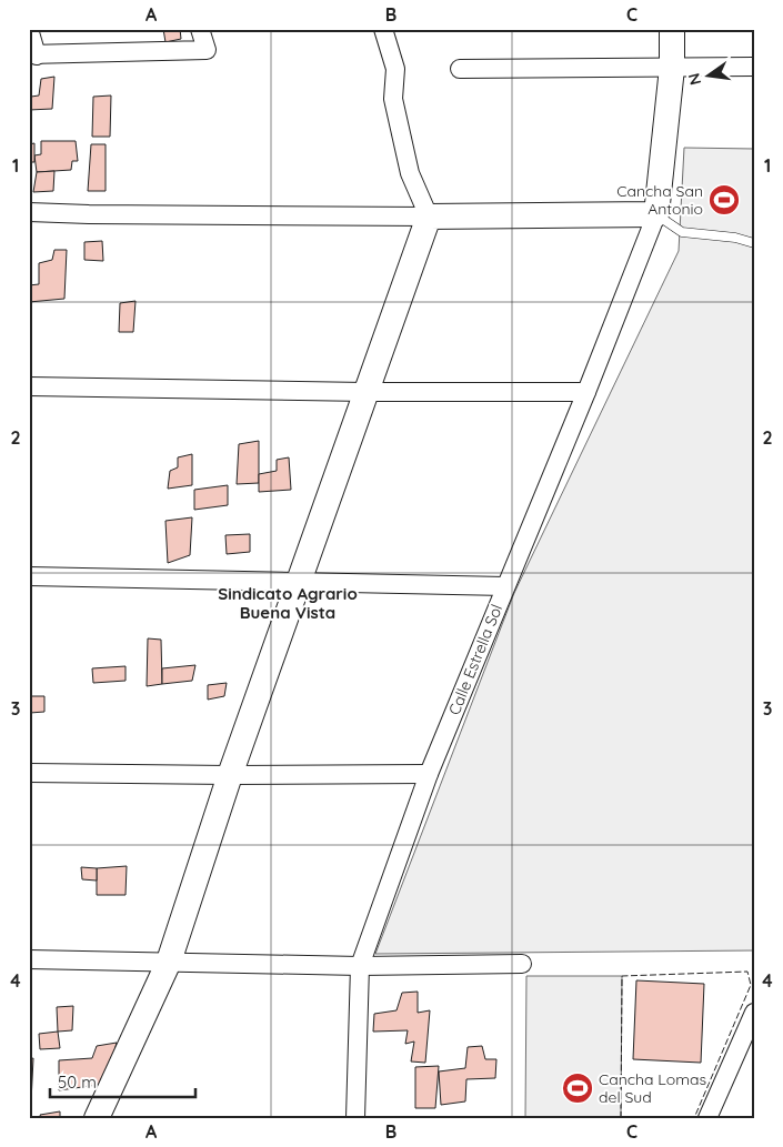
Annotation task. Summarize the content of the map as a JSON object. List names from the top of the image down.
{
  "streets": {
    "street": ["Calle Estrella Sol"]
  },
  "districts": ["Sindicato Agrario Buena Vista"],
  "places": {
    "sports": ["Cancha San Antonio", "Cancha Lomas del Sud"]
  },
  "scale_bar": "50 m",
  "north": "left",
  "grid": {
    "columns": ["A", "B", "C"],
    "rows": [
      "1",
      "2",
      "3",
      "4"
    ]
  }
}
